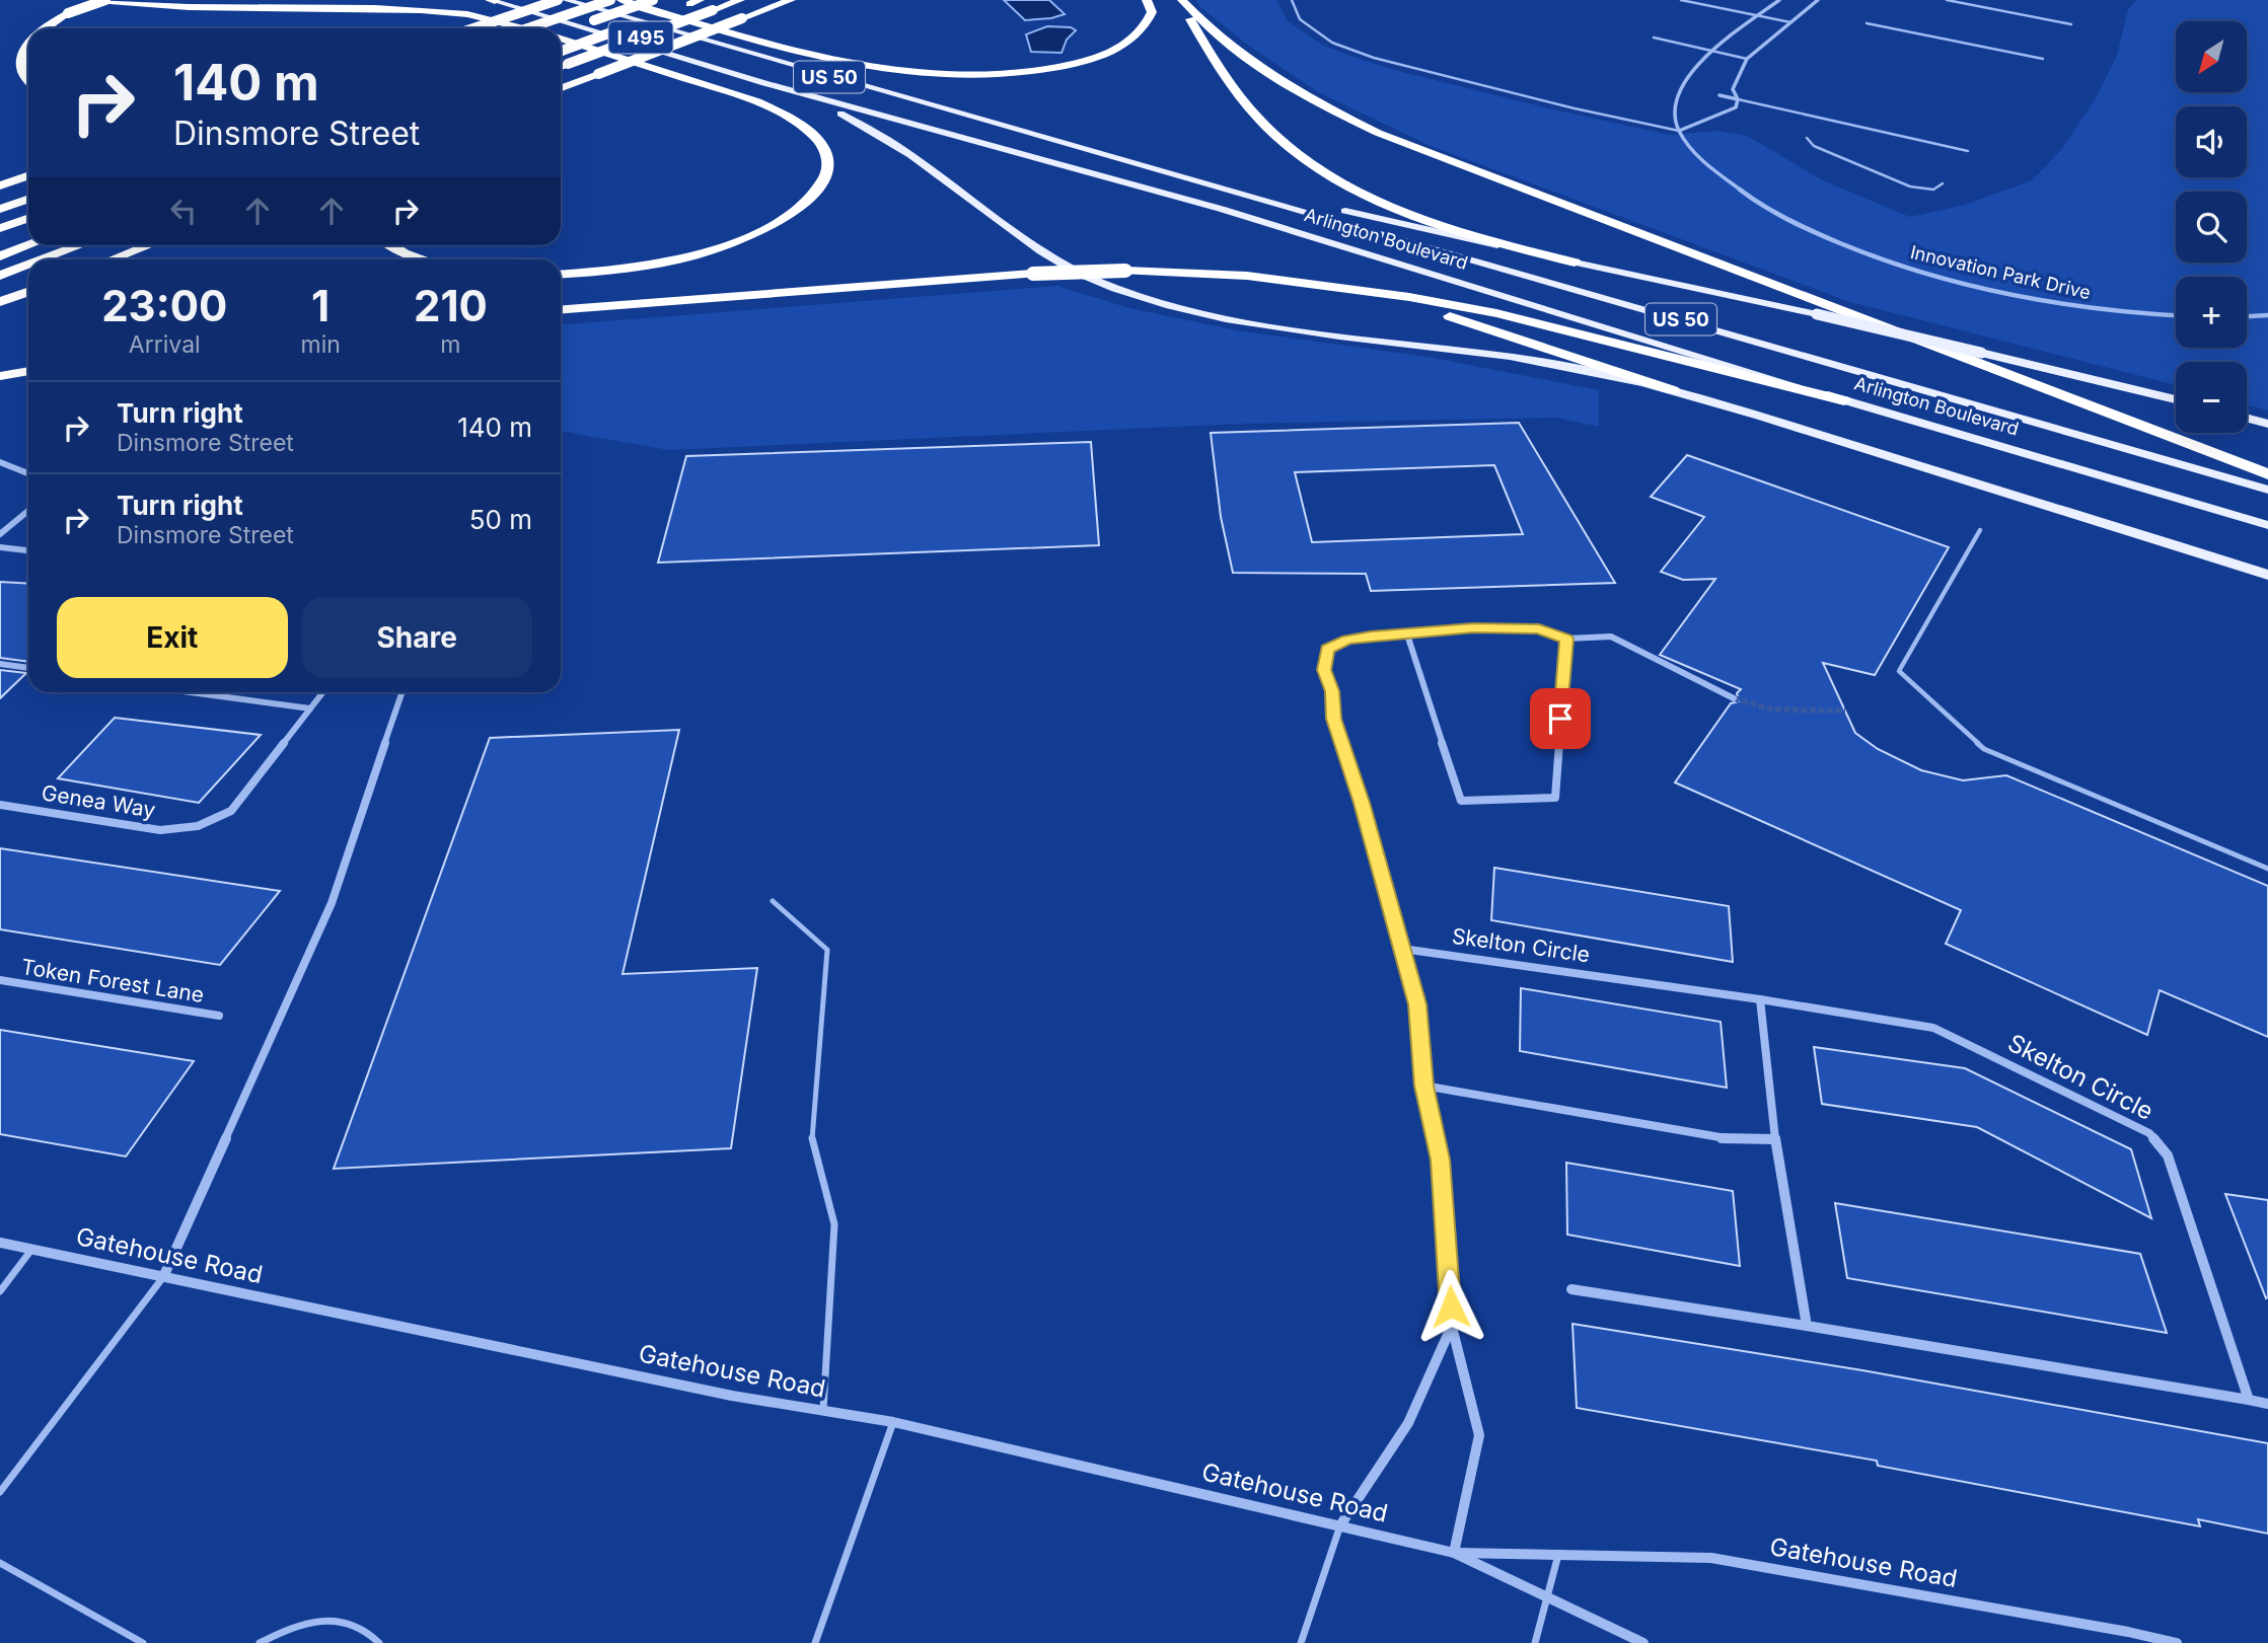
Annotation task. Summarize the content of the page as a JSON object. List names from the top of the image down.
{
  "streets": {
    "highway": ["I 495"],
    "main road": ["US 50", "Arlington Boulevard"],
    "street": [
      "Innovation Park Drive",
      "Genea Way",
      "Skelton Circle",
      "Token Forest Lane",
      "Gatehouse Road"
    ]
  },
  "north": "bottom left",
  "page": {
    "map_buttons": ["+", "−"],
    "turn": ["140 m", "Dinsmore Street"],
    "eta": [
      "23:00",
      "Arrival",
      "1",
      "min",
      "210",
      "m"
    ],
    "list": [
      {
        "name": "Turn right",
        "note": "Dinsmore Street",
        "value": "140 m"
      },
      {
        "name": "Turn right",
        "note": "Dinsmore Street",
        "value": "50 m"
      }
    ],
    "buttons": ["Exit", "Share"]
  }
}
